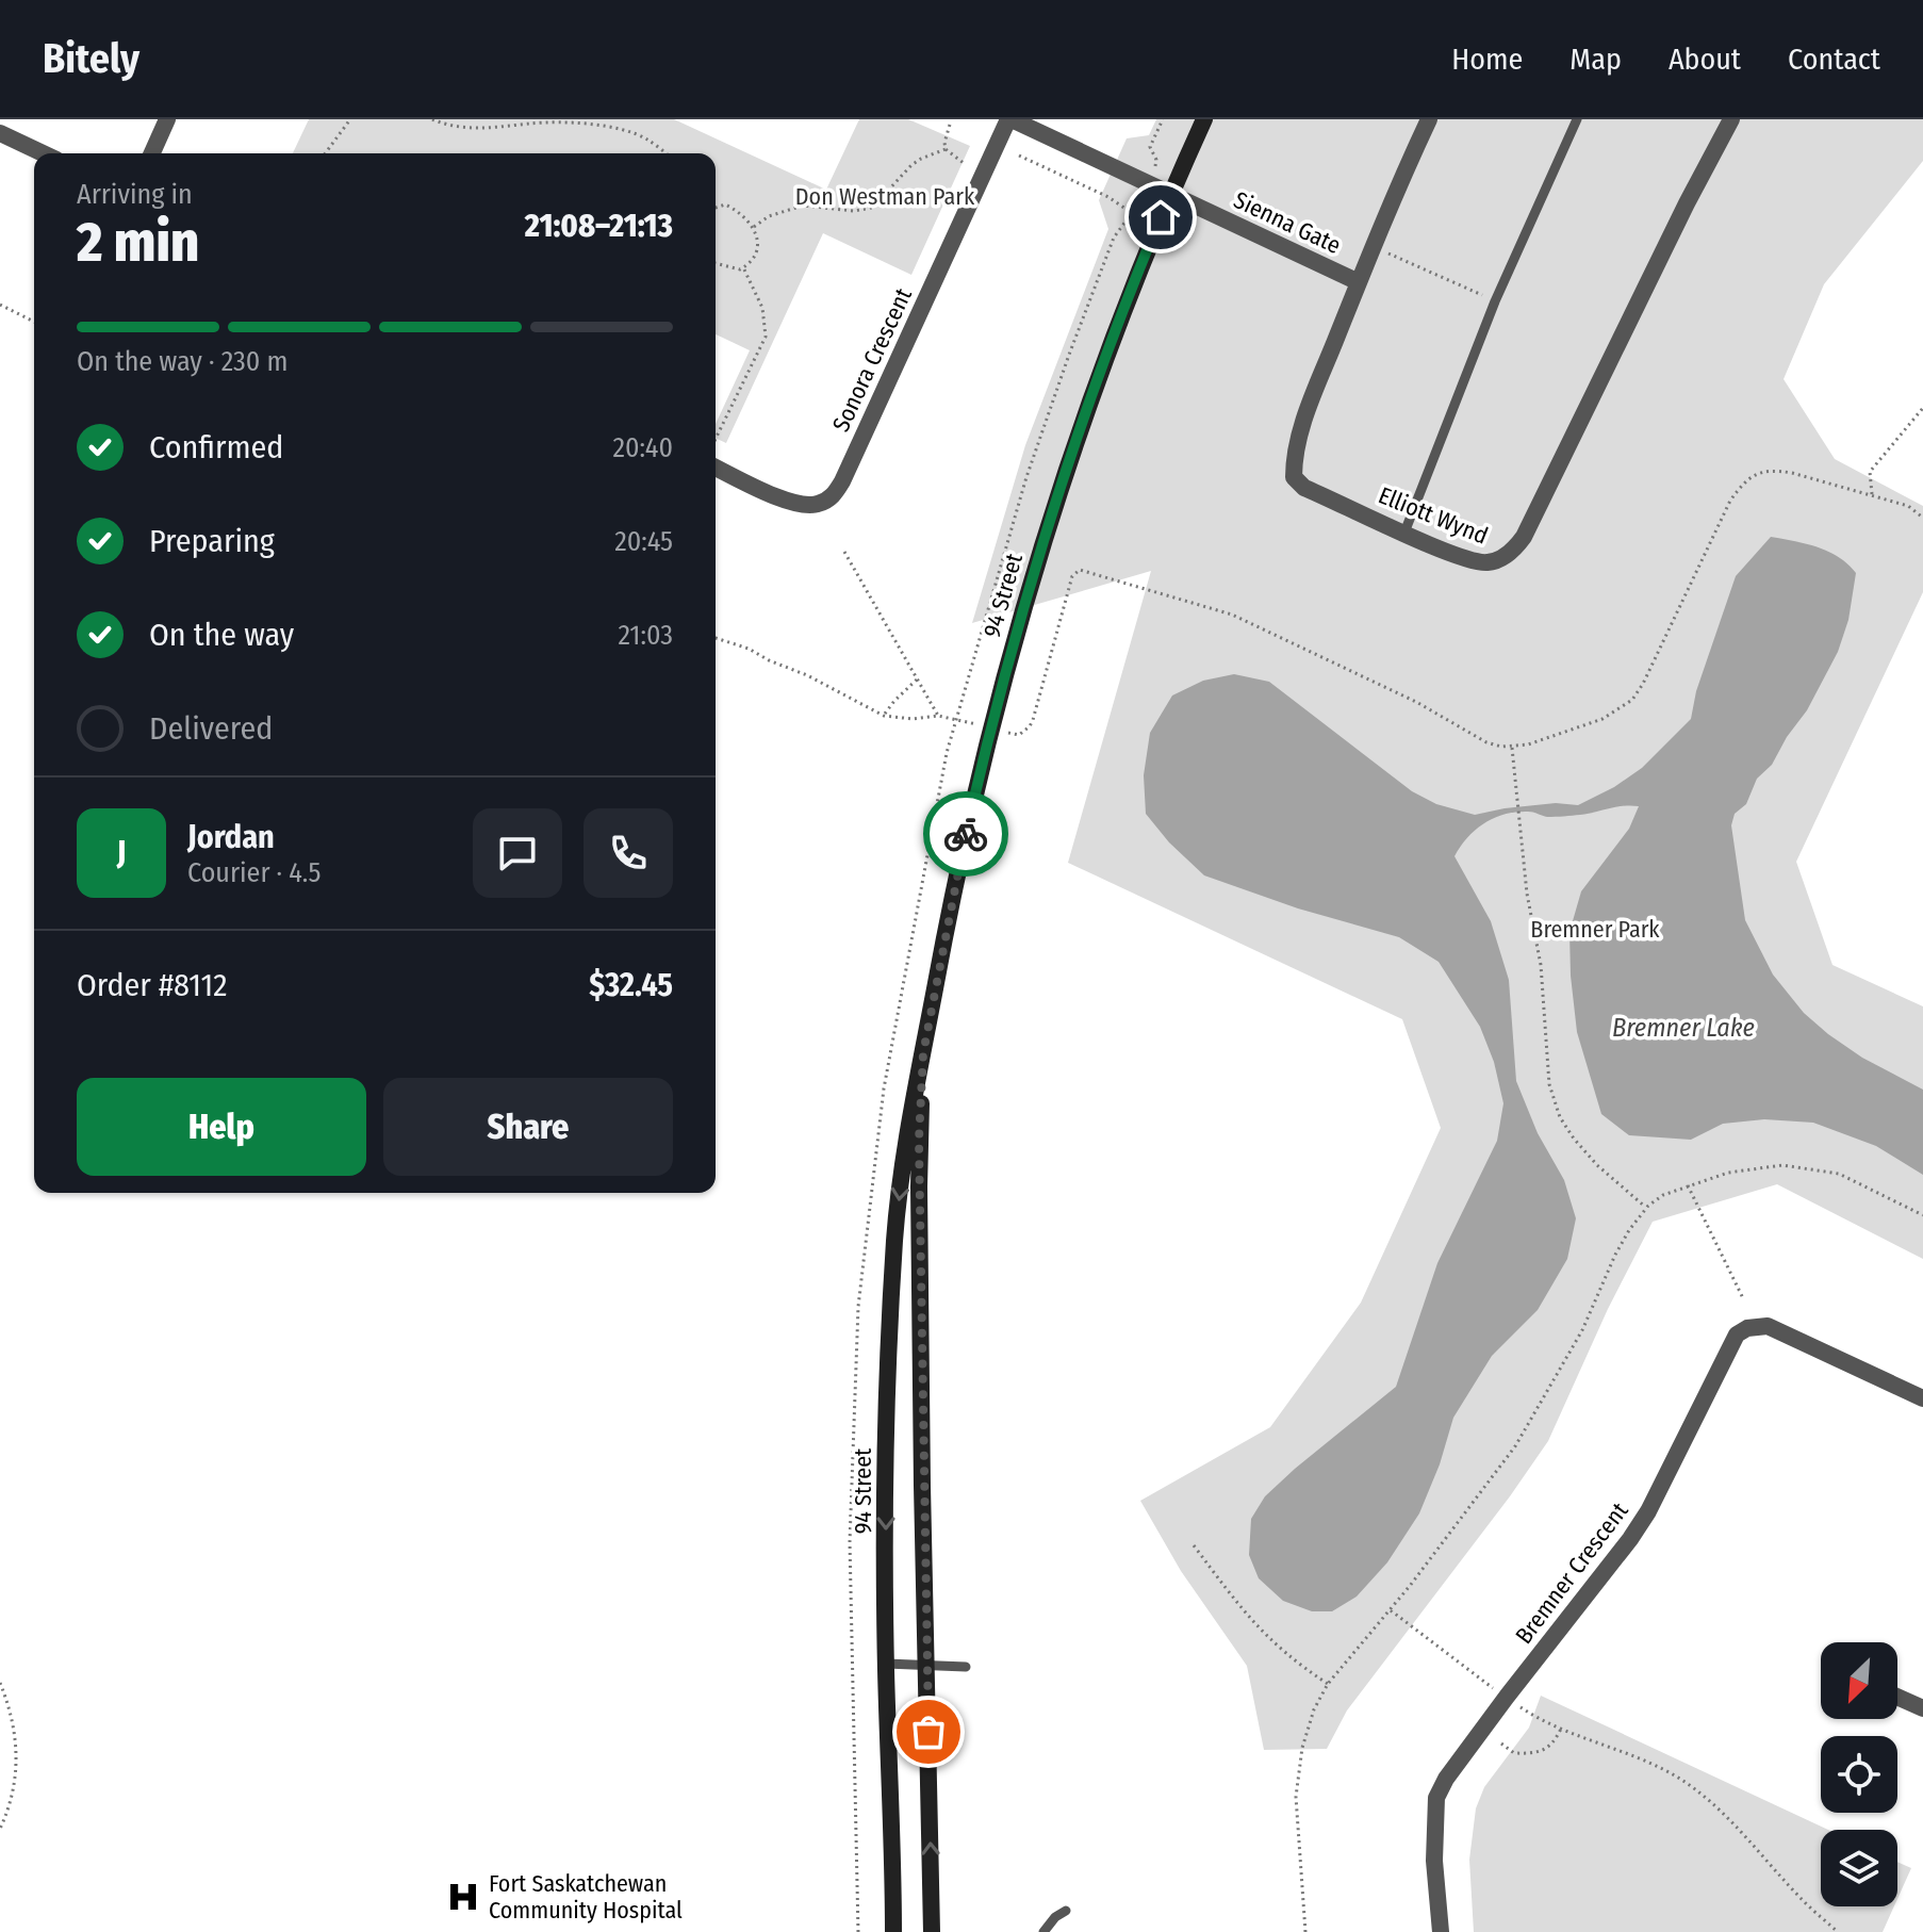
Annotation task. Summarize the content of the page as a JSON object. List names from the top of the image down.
{
  "streets": {
    "main road": ["94 Street"],
    "street": [
      "Sienna Gate",
      "Sonora Crescent",
      "Elliott Wynd",
      "Bremner Crescent"
    ]
  },
  "crossings": [
    ["Sienna Gate", "Sonora Crescent"],
    ["Sienna Gate", "Elliott Wynd"],
    ["Sienna Gate", "94 Street"]
  ],
  "water": ["Bremner Lake"],
  "parks": ["Don Westman Park", "Bremner Park"],
  "places": {
    "hospital": ["Fort Saskatchewan Community Hospital"]
  },
  "north": "bottom left",
  "page": {
    "header": "Bitely",
    "nav": [
      "Home",
      "Map",
      "About",
      "Contact"
    ],
    "heading": ["2 min", "Arriving in", "21:08–21:13"],
    "panel": [
      "Jordan",
      "Courier · 4.5",
      "Order #8112",
      "$32.45"
    ],
    "bar": "On the way · 230 m",
    "list": [
      ["Confirmed", "20:40"],
      ["Preparing", "20:45"],
      ["On the way", "21:03"],
      "Delivered"
    ],
    "round": "J",
    "buttons": ["Help", "Share"]
  }
}
